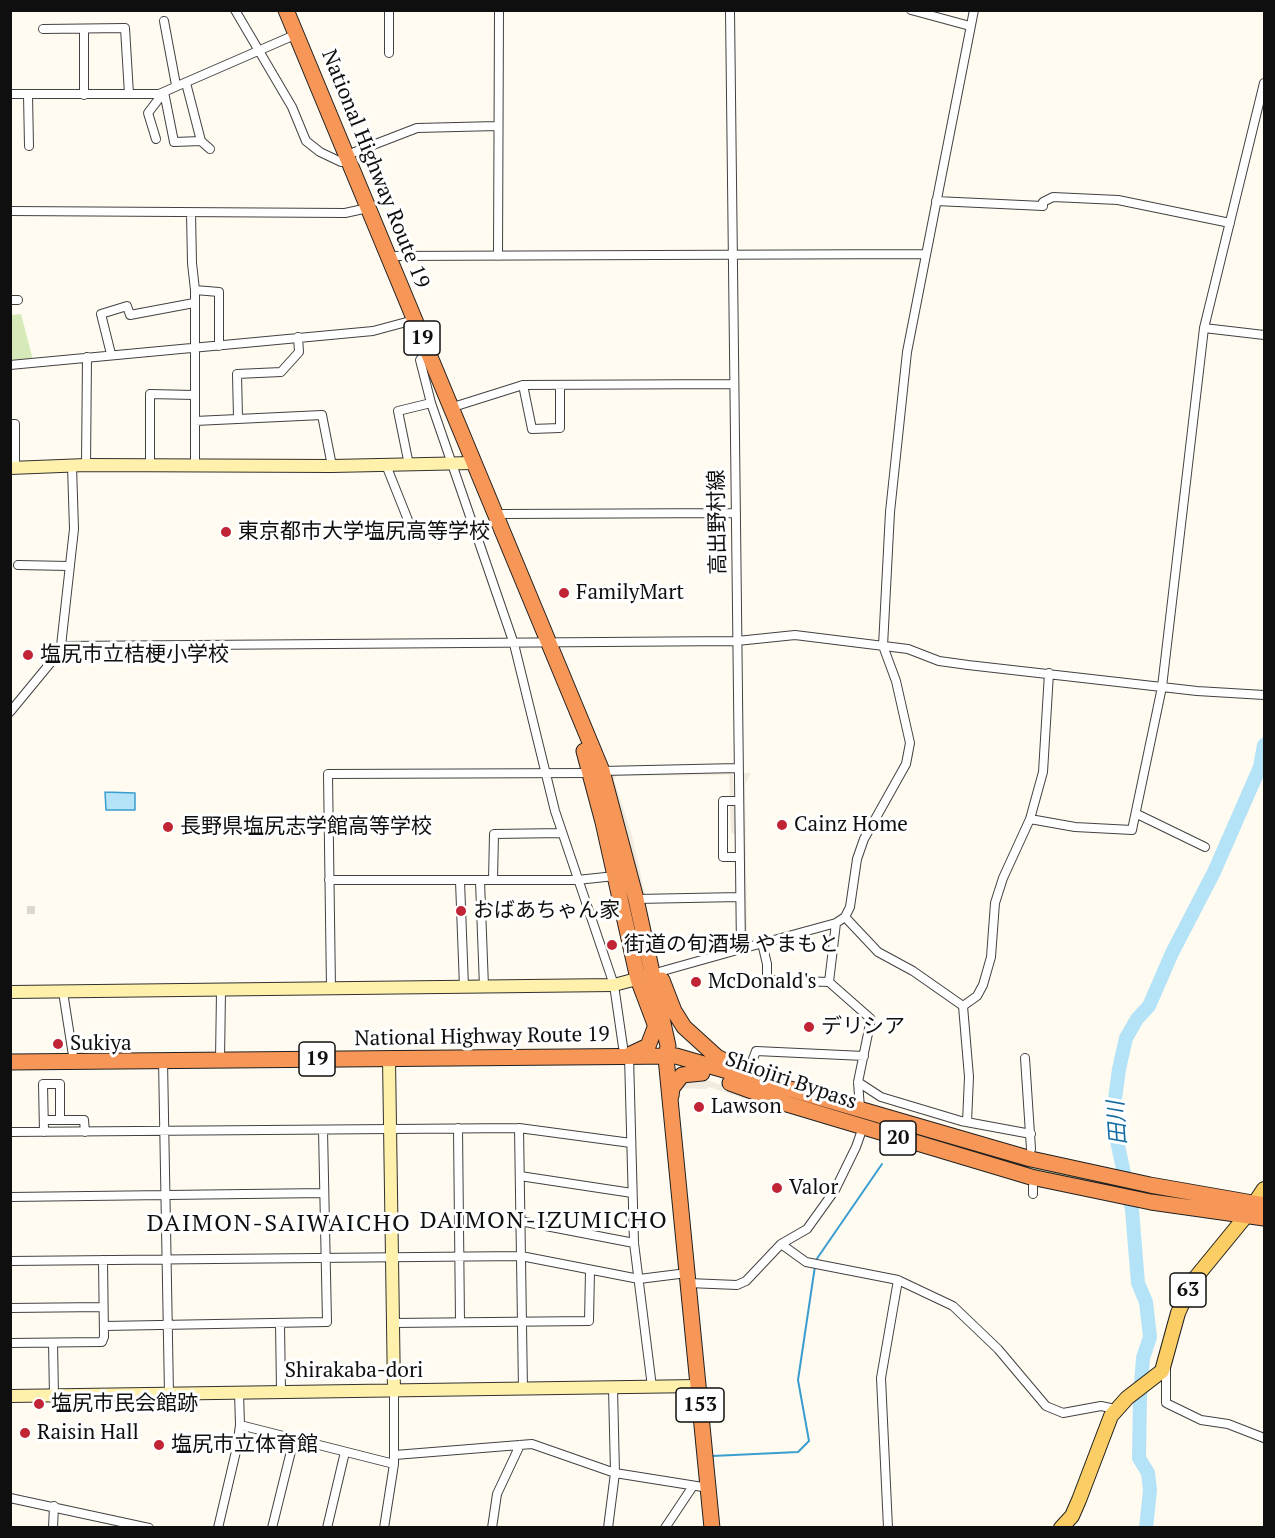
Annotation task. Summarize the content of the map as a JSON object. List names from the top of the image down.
{
  "streets": {
    "highway": [
      "National Highway Route 19",
      "19",
      "Shiojiri Bypass",
      "20",
      "153"
    ],
    "main road": ["63"],
    "street": ["高出野村線", "Shirakaba-dori"]
  },
  "crossings": [
    ["National Highway Route 19", "Shiojiri Bypass"],
    ["National Highway Route 19", "153"],
    ["Shiojiri Bypass", "63"],
    ["Shiojiri Bypass", "153"],
    ["Shirakaba-dori", "153"]
  ],
  "districts": ["DAIMON-IZUMICHO", "DAIMON-SAIWAICHO"],
  "water": ["田川"],
  "places": [
    "東京都市大学塩尻高等学校",
    "FamilyMart",
    "塩尻市立桔梗小学校",
    "Cainz Home",
    "長野県塩尻志学館高等学校",
    "おばあちゃん家",
    "街道の旬酒場 やまもと",
    "McDonald's",
    "デリシア",
    "Sukiya",
    "Lawson",
    "Valor",
    "塩尻市民会館跡",
    "Raisin Hall",
    "塩尻市立体育館"
  ]
}
